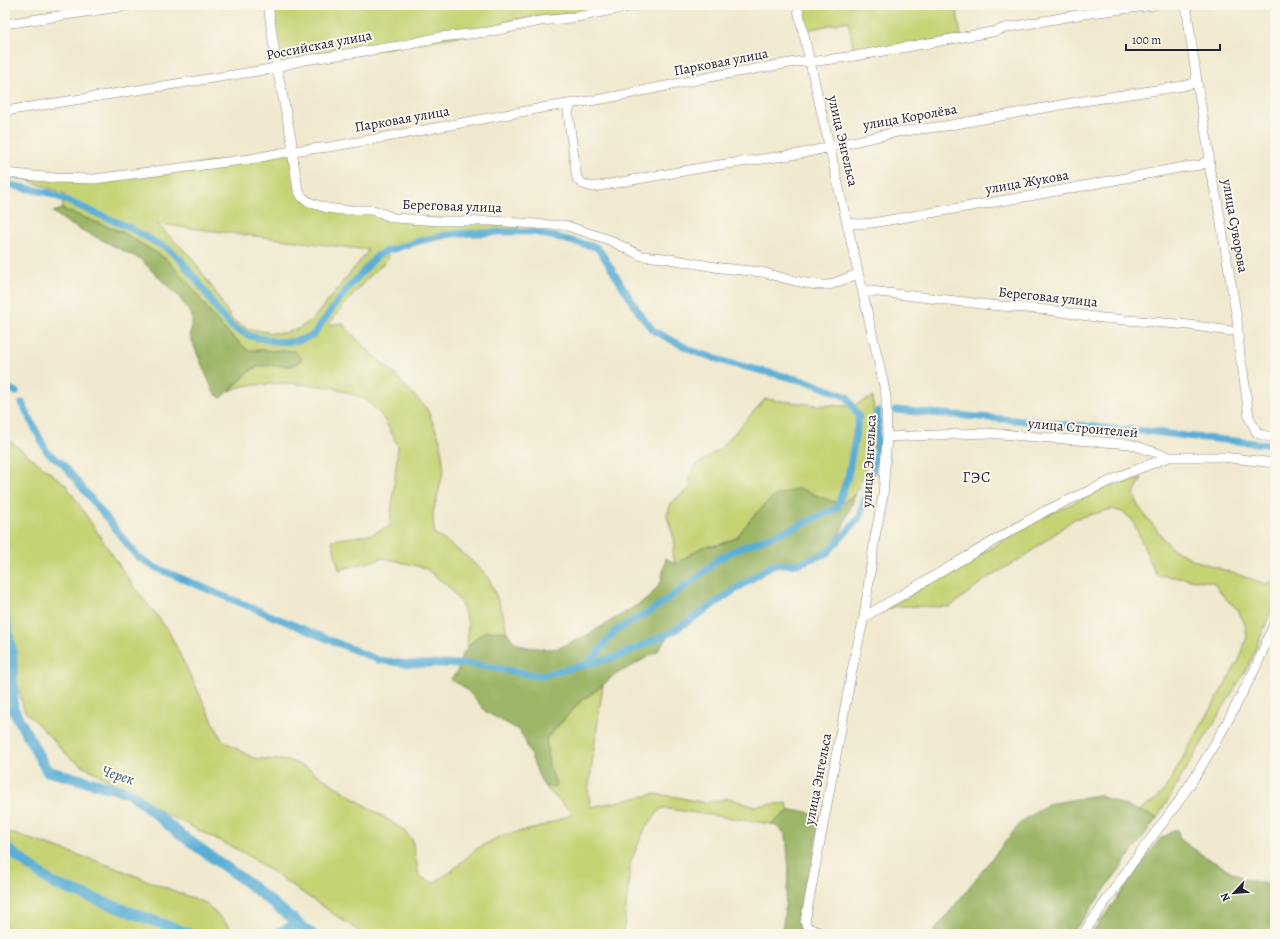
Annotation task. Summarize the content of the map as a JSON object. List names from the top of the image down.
{
  "streets": {
    "street": [
      "Российская улица",
      "Парковая улица",
      "улица Королёва",
      "улица Энгельса",
      "улица Жукова",
      "Береговая улица",
      "улица Суворова",
      "улица Строителей"
    ]
  },
  "crossings": [
    ["Парковая улица", "улица Королёва"],
    ["Парковая улица", "улица Энгельса"],
    ["Парковая улица", "Береговая улица"],
    ["улица Королёва", "улица Энгельса"],
    ["улица Королёва", "улица Суворова"],
    ["улица Энгельса", "улица Жукова"],
    ["улица Энгельса", "Береговая улица"],
    ["улица Энгельса", "улица Строителей"],
    ["улица Жукова", "улица Суворова"],
    ["Береговая улица", "улица Суворова"]
  ],
  "districts": ["ГЭС"],
  "water": ["Черек"],
  "scale_bar": "100 m",
  "north": "bottom left"
}
